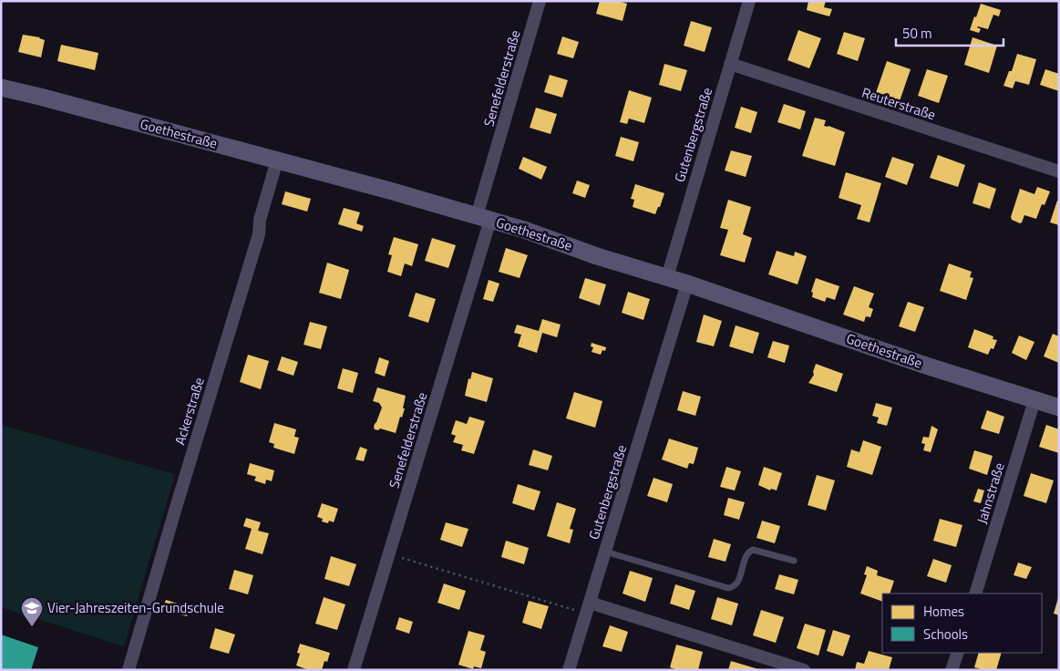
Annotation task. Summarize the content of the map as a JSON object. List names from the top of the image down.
{
  "streets": {
    "street": [
      "Senefelderstraße",
      "Reuterstraße",
      "Goethestraße",
      "Gutenbergstraße",
      "Ackerstraße",
      "Jahnstraße"
    ]
  },
  "crossings": [
    ["Senefelderstraße", "Goethestraße"],
    ["Reuterstraße", "Gutenbergstraße"],
    ["Goethestraße", "Gutenbergstraße"],
    ["Goethestraße", "Ackerstraße"],
    ["Goethestraße", "Jahnstraße"]
  ],
  "places": {
    "school or university": ["Vier-Jahreszeiten-Grundschule"]
  },
  "legend": ["Homes", "Schools"],
  "scale_bar": "50 m"
}
